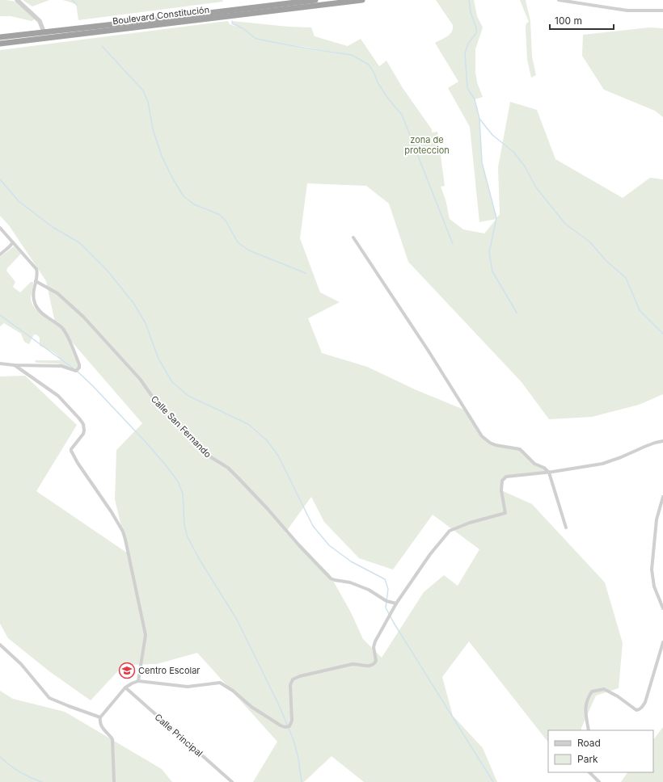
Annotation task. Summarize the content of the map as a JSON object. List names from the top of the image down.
{
  "streets": {
    "highway": ["Boulevard Constitución"],
    "street": ["Calle San Fernando", "Calle Principal"]
  },
  "parks": ["zona de proteccion"],
  "places": {
    "school or university": ["Centro Escolar"]
  },
  "legend": ["Road", "Park"],
  "scale_bar": "100 m"
}
